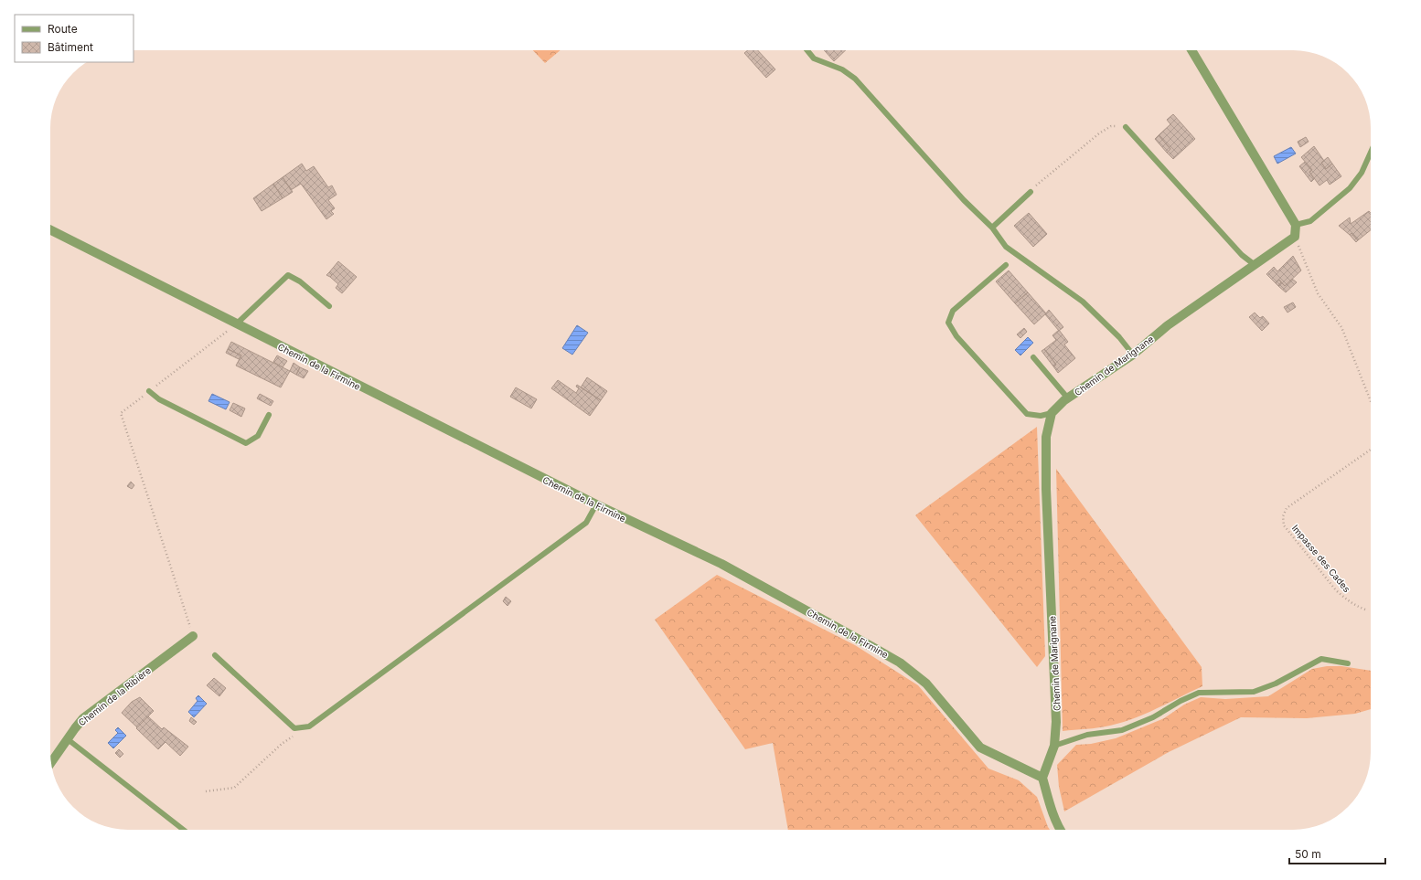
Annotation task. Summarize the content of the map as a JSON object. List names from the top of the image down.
{
  "streets": {
    "street": ["Chemin de Marignane", "Chemin de la Firmine", "Chemin de la Ribière"],
    "path": ["Impasse des Cades"]
  },
  "crossings": [
    ["Chemin de Marignane", "Chemin de la Firmine"]
  ],
  "legend": ["Route", "Bâtiment"],
  "scale_bar": "50 m"
}
